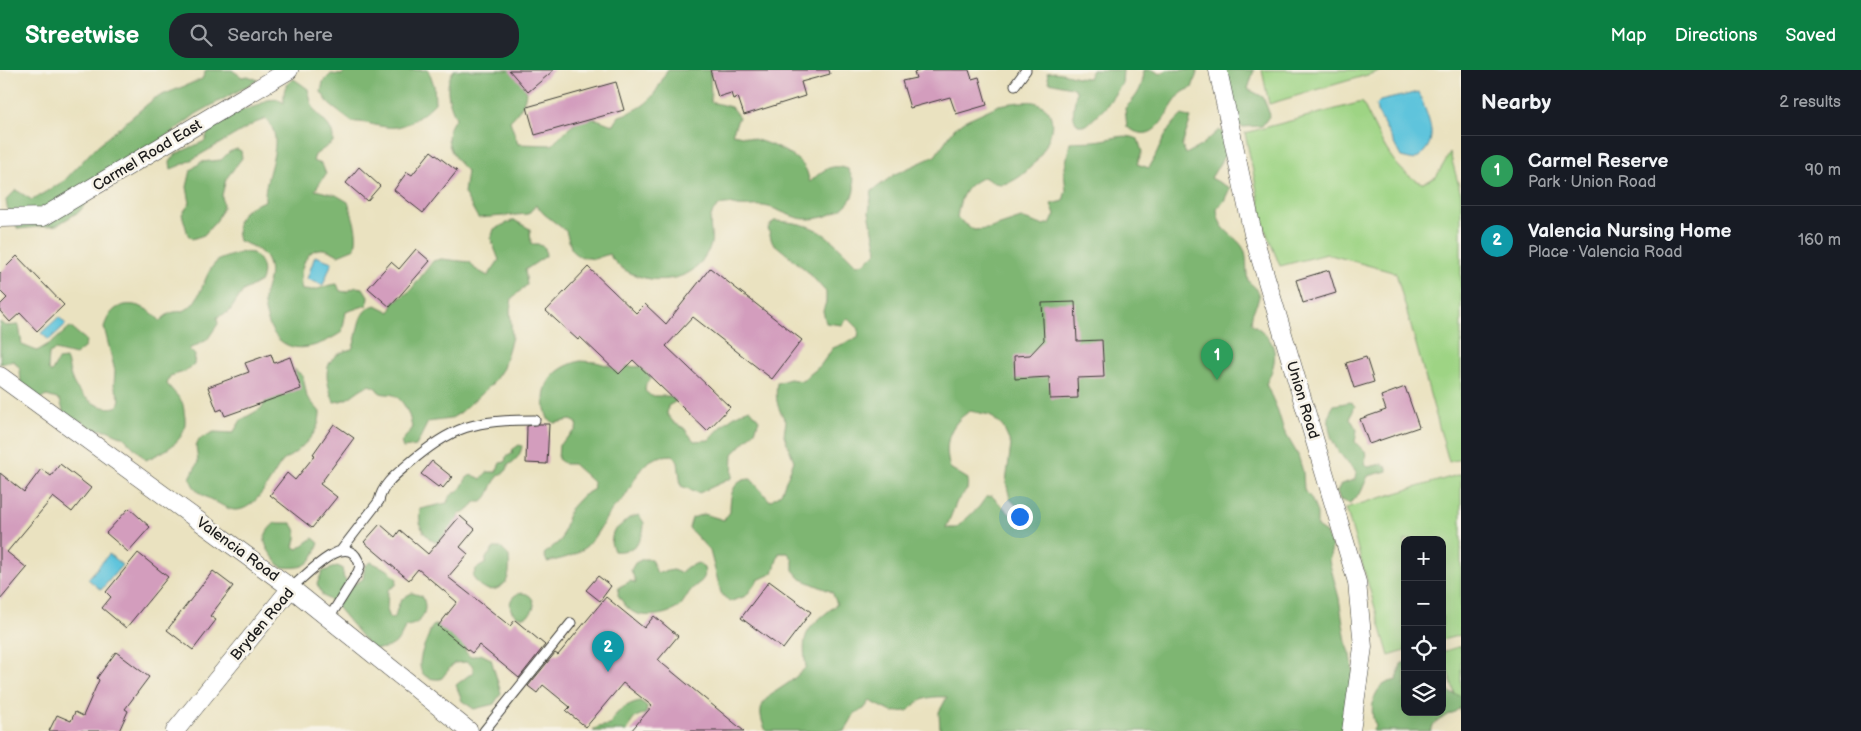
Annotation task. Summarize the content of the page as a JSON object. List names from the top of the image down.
{
  "streets": {
    "street": [
      "Carmel Road East",
      "Union Road",
      "Valencia Road",
      "Bryden Road"
    ]
  },
  "crossings": [
    ["Valencia Road", "Bryden Road"]
  ],
  "page": {
    "header": "Streetwise",
    "search": "Search here",
    "nav": ["Map", "Directions", "Saved"],
    "heading": ["Nearby", "2 results"],
    "list": [
      {
        "mark": "1",
        "name": "Carmel Reserve",
        "note": "Park · Union Road",
        "value": "90 m"
      },
      {
        "mark": "2",
        "name": "Valencia Nursing Home",
        "note": "Place · Valencia Road",
        "value": "160 m"
      }
    ],
    "pins": ["1", "2"],
    "map_buttons": ["+", "−"]
  }
}
